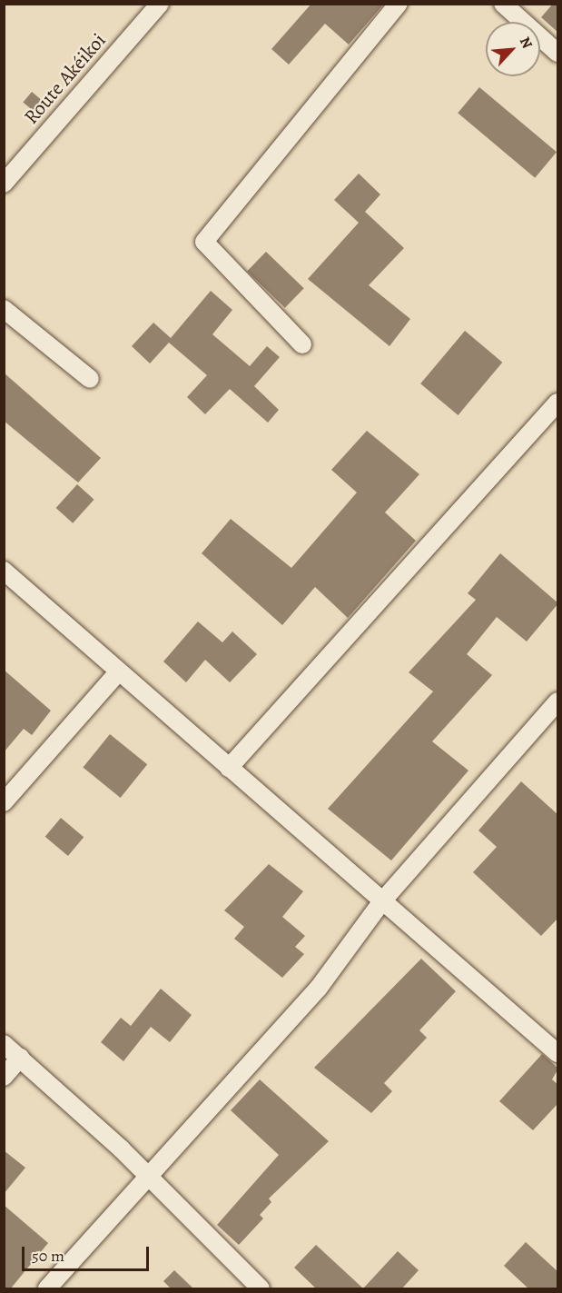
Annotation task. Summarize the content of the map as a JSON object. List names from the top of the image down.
{
  "streets": {
    "street": ["Route Akéikoi"]
  },
  "scale_bar": "50 m",
  "north": "top right"
}
